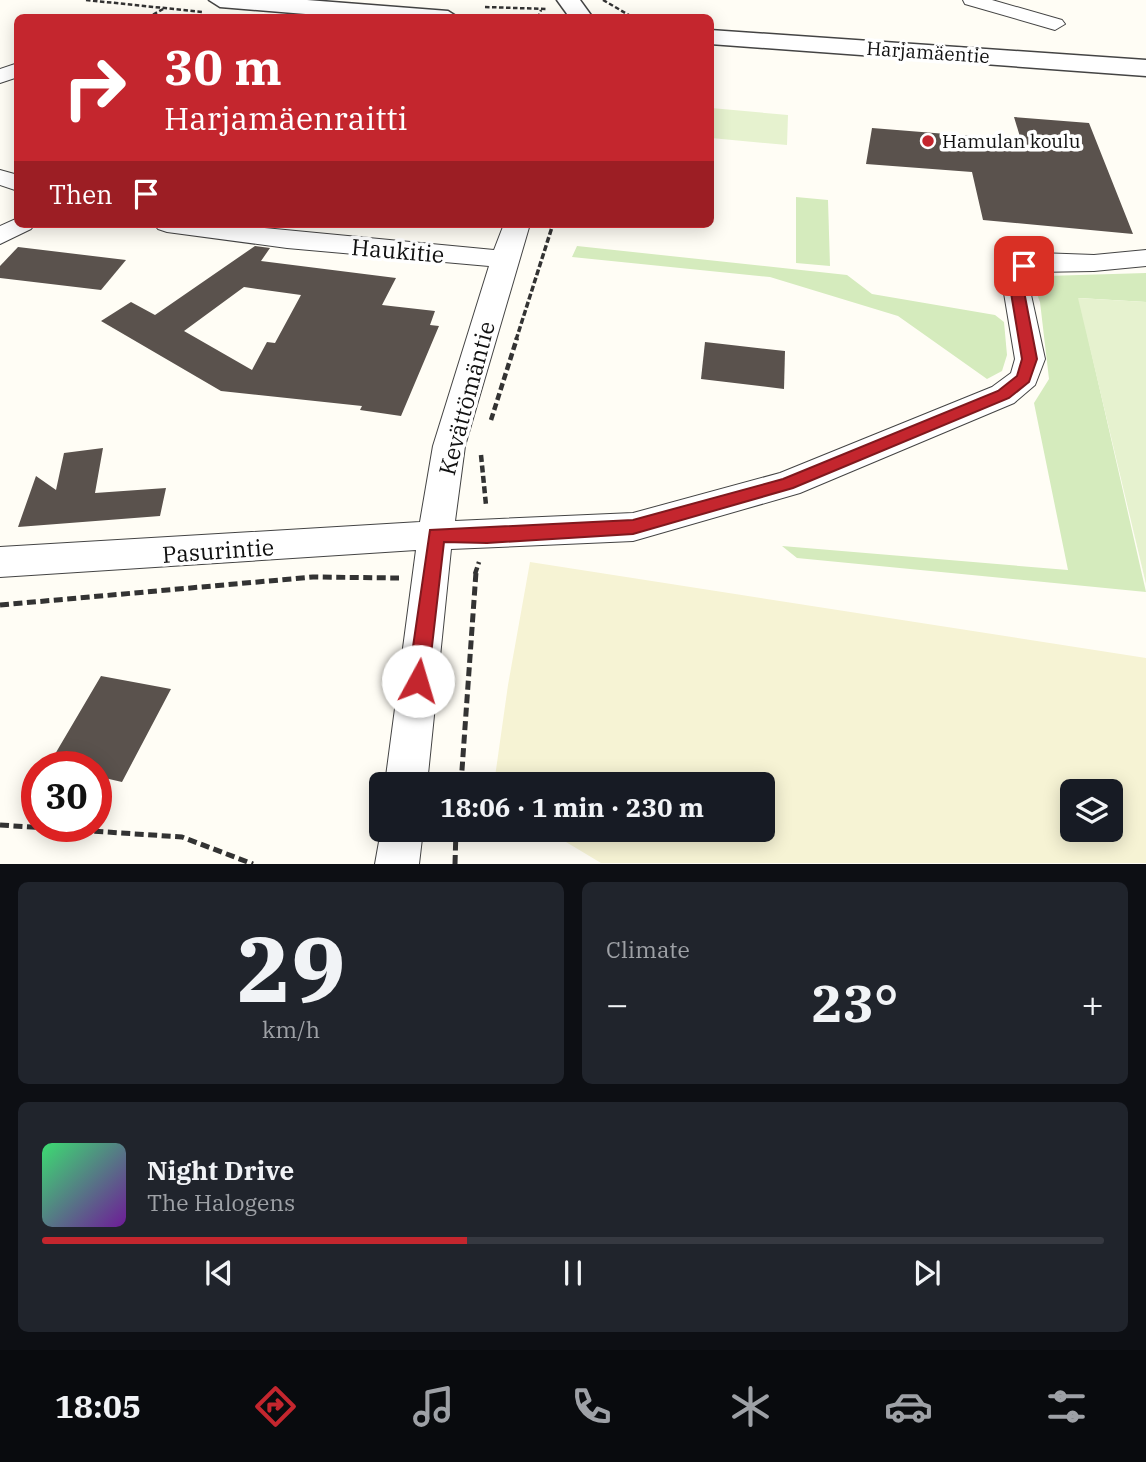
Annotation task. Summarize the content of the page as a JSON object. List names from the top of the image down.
{
  "streets": {
    "street": [
      "Harjamäentie",
      "Haukitie",
      "Kevättömäntie",
      "Pasurintie"
    ]
  },
  "crossings": [
    ["Haukitie", "Kevättömäntie"],
    ["Kevättömäntie", "Pasurintie"]
  ],
  "places": ["Hamulan koulu"],
  "page": {
    "turn": ["30 m", "Harjamäenraitti"],
    "then": "Then",
    "limit": "30",
    "trip": "18:06 · 1 min · 230 m",
    "tile": [
      ["29", "km/h"],
      "Climate"
    ],
    "heat": ["−", "23°", "+"],
    "song": ["Night Drive", "The Halogens"],
    "tabs": "18:05"
  }
}
